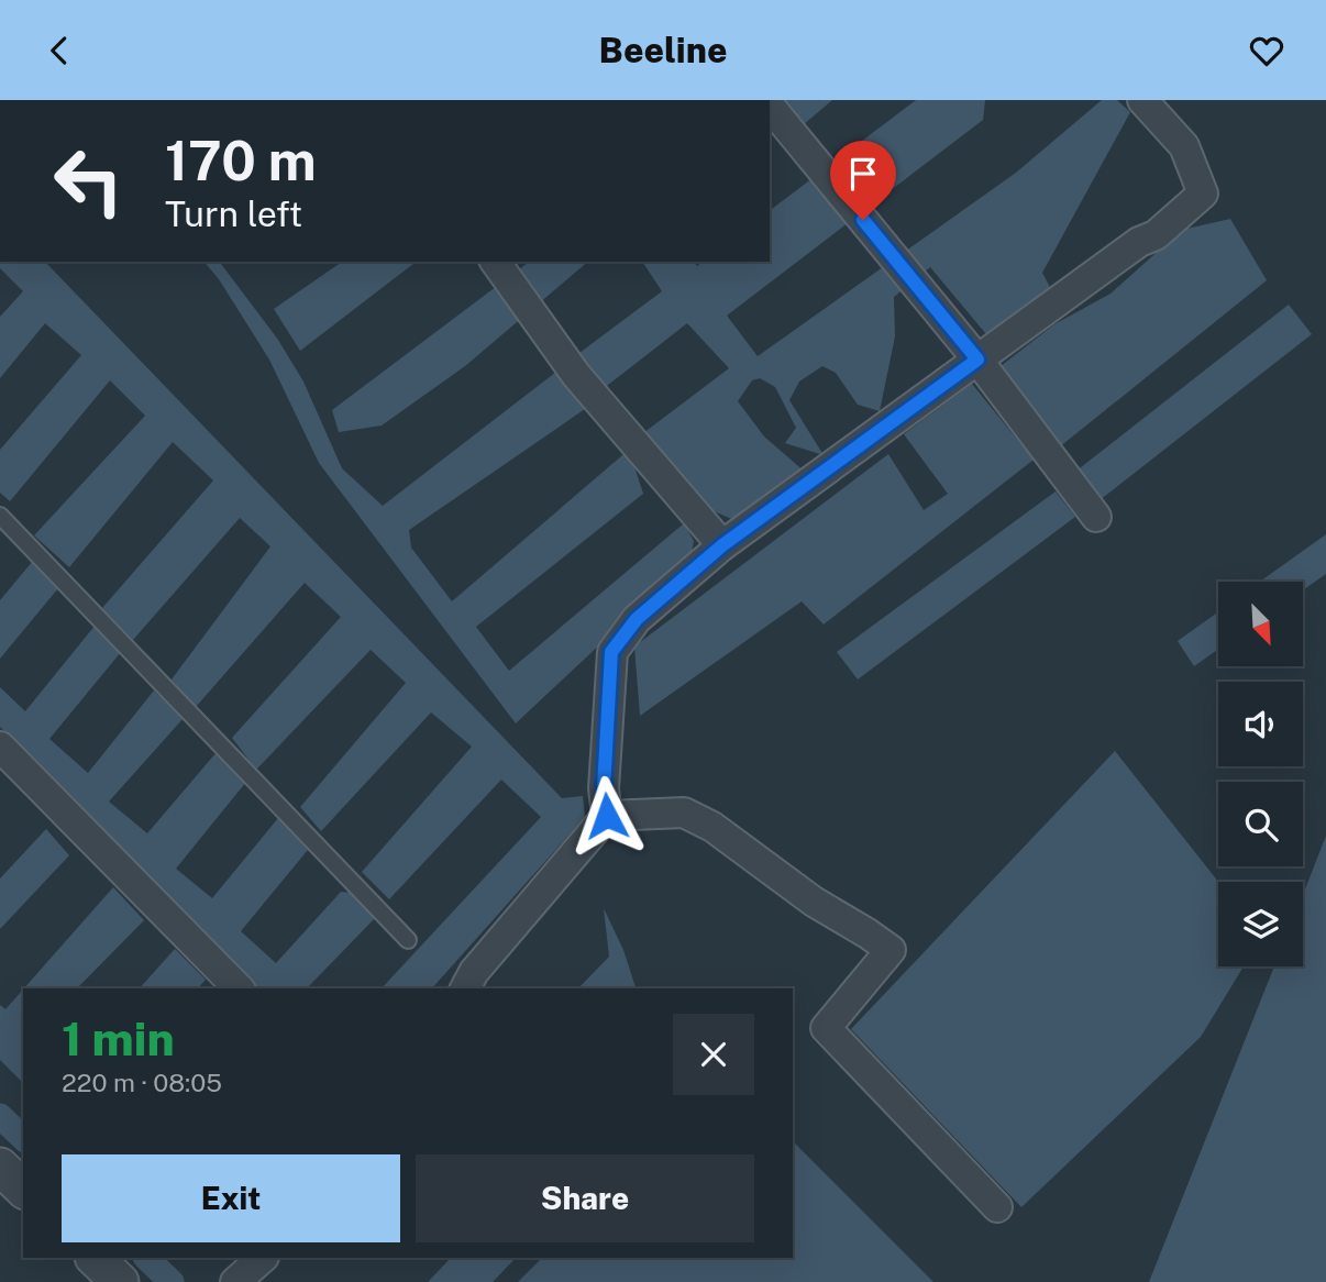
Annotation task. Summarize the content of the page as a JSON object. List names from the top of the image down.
{
  "north": "bottom right",
  "page": {
    "header": "Beeline",
    "turn": ["170 m", "Turn left"],
    "heading": ["1 min", "220 m · 08:05"],
    "buttons": ["Exit", "Share"]
  }
}
